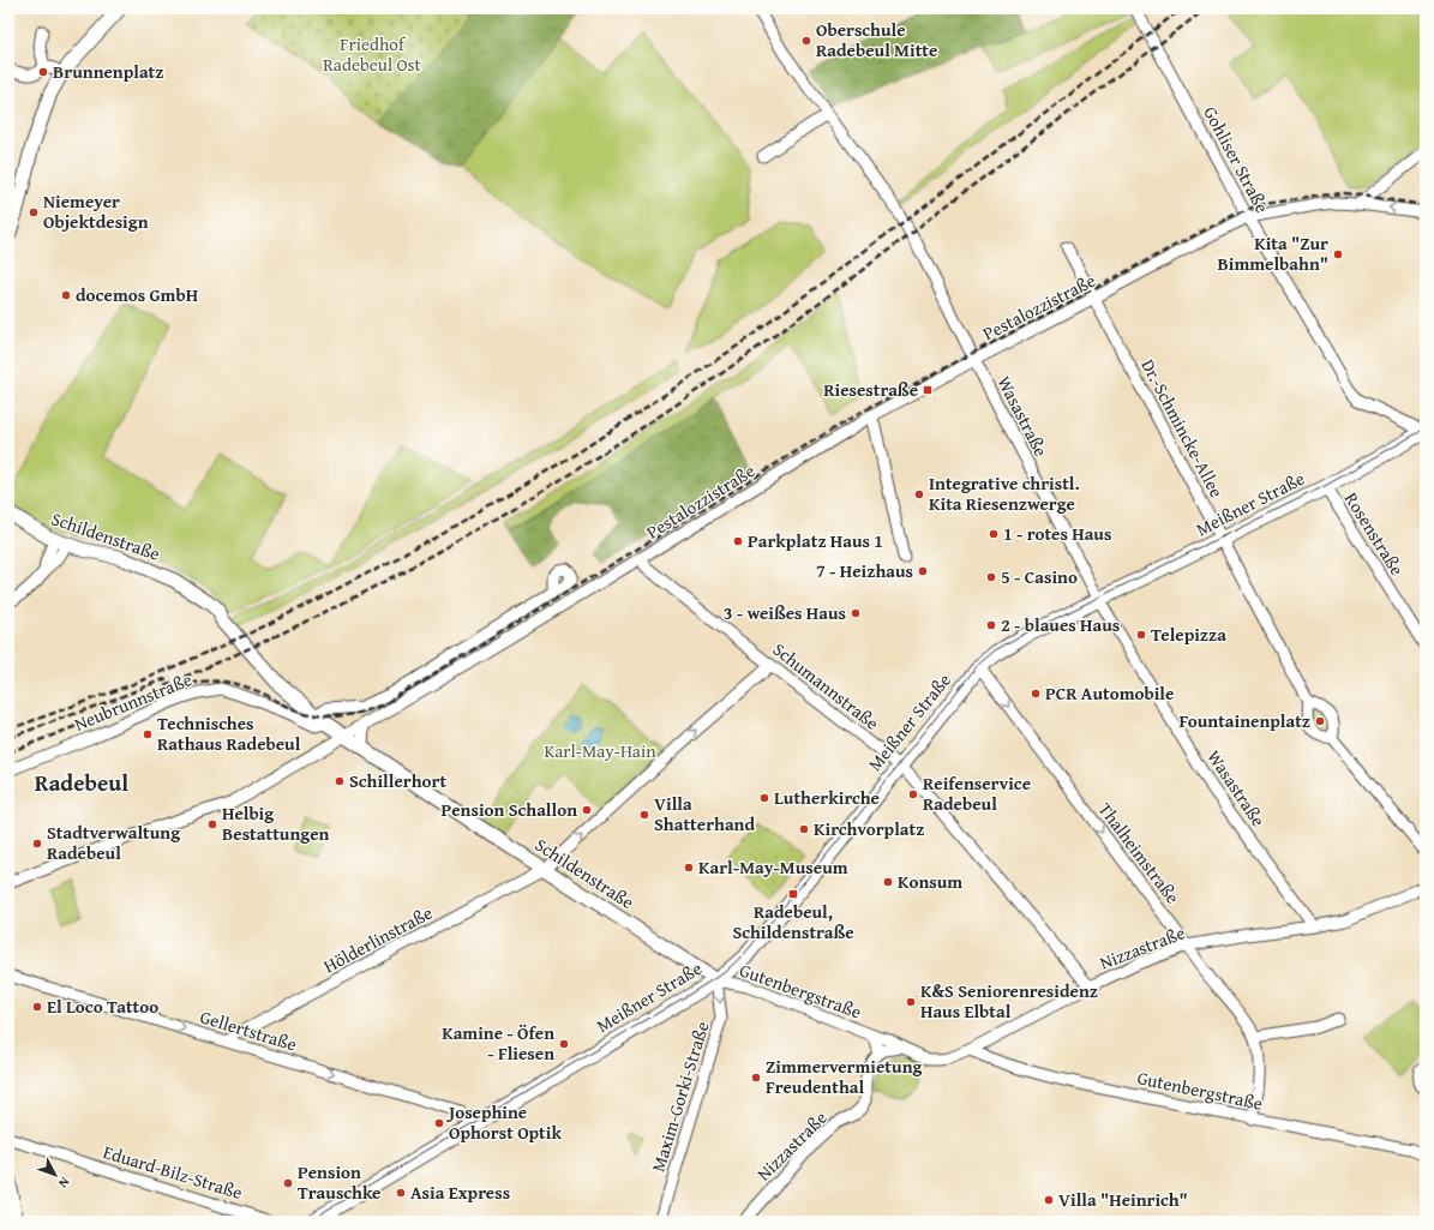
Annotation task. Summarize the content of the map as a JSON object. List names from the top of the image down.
{
  "streets": {
    "main road": ["Meißner Straße"],
    "street": [
      "Gohliser Straße",
      "Pestalozzistraße",
      "Wasastraße",
      "Dr.-Schmincke-Allee",
      "Rosenstraße",
      "Schildenstraße",
      "Schumannstraße",
      "Neubrunnstraße",
      "Thalheimstraße",
      "Hölderlinstraße",
      "Nizzastraße",
      "Gutenbergstraße",
      "Gellertstraße",
      "Maxim-Gorki-Straße",
      "Eduard-Bilz-Straße"
    ]
  },
  "crossings": [
    ["Gohliser Straße", "Pestalozzistraße"],
    ["Gohliser Straße", "Meißner Straße"],
    ["Pestalozzistraße", "Wasastraße"],
    ["Pestalozzistraße", "Dr.-Schmincke-Allee"],
    ["Pestalozzistraße", "Schildenstraße"],
    ["Pestalozzistraße", "Schumannstraße"],
    ["Wasastraße", "Meißner Straße"],
    ["Wasastraße", "Nizzastraße"],
    ["Dr.-Schmincke-Allee", "Meißner Straße"],
    ["Meißner Straße", "Rosenstraße"],
    ["Meißner Straße", "Schildenstraße"],
    ["Meißner Straße", "Schumannstraße"],
    ["Meißner Straße", "Thalheimstraße"],
    ["Meißner Straße", "Gutenbergstraße"],
    ["Meißner Straße", "Gellertstraße"],
    ["Meißner Straße", "Maxim-Gorki-Straße"],
    ["Schildenstraße", "Neubrunnstraße"],
    ["Schildenstraße", "Hölderlinstraße"],
    ["Schildenstraße", "Gutenbergstraße"],
    ["Schildenstraße", "Maxim-Gorki-Straße"],
    ["Schumannstraße", "Hölderlinstraße"],
    ["Schumannstraße", "Nizzastraße"],
    ["Thalheimstraße", "Nizzastraße"],
    ["Thalheimstraße", "Gutenbergstraße"],
    ["Hölderlinstraße", "Gellertstraße"],
    ["Nizzastraße", "Gutenbergstraße"],
    ["Gutenbergstraße", "Maxim-Gorki-Straße"]
  ],
  "one_way": [
    "Thalheimstraße",
    "Hölderlinstraße",
    "Gellertstraße",
    "Maxim-Gorki-Straße"
  ],
  "districts": ["Radebeul"],
  "parks": ["Friedhof Radebeul Ost", "Karl-May-Hain"],
  "places": {
    "other": [
      "Oberschule Radebeul Mitte",
      "Brunnenplatz",
      "Niemeyer Objektdesign",
      "Kita \"Zur Bimmelbahn\"",
      "docemos GmbH",
      "Integrative christl. Kita Riesenzwerge",
      "1 - rotes Haus",
      "Parkplatz Haus 1",
      "7 - Heizhaus",
      "5 - Casino",
      "3 - weißes Haus",
      "2 - blaues Haus",
      "Telepizza",
      "PCR Automobile",
      "Fountainenplatz",
      "Technisches Rathaus Radebeul",
      "Schillerhort",
      "Reifenservice Radebeul",
      "Lutherkirche",
      "Pension Schallon",
      "Villa Shatterhand",
      "Helbig Bestattungen",
      "Kirchvorplatz",
      "Stadtverwaltung Radebeul",
      "Karl-May-Museum",
      "Konsum",
      "K&S Seniorenresidenz Haus Elbtal",
      "El Loco Tattoo",
      "Kamine - Öfen - Fliesen",
      "Zimmervermietung Freudenthal",
      "Josephine Ophorst Optik",
      "Pension Trauschke",
      "Asia Express",
      "Villa \"Heinrich\""
    ],
    "transit": ["Riesestraße", "Radebeul, Schildenstraße"]
  },
  "north": "bottom right"
}
